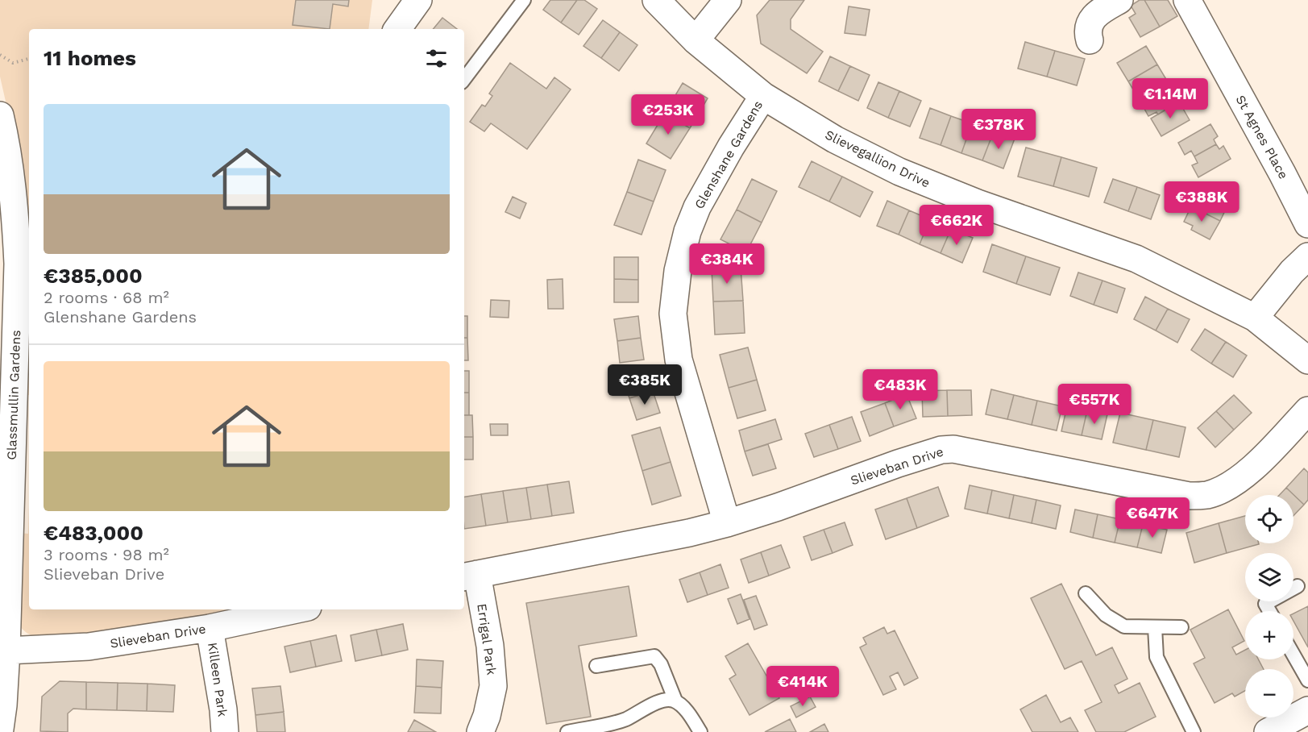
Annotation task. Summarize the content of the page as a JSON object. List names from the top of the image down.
{
  "streets": {
    "street": [
      "St Agnes Place",
      "Glenshane Gardens",
      "Slievegallion Drive",
      "Glassmullin Gardens",
      "Slieveban Drive",
      "Errigal Park",
      "Killeen Park"
    ]
  },
  "crossings": [
    ["Glenshane Gardens", "Slievegallion Drive"],
    ["Glenshane Gardens", "Slieveban Drive"],
    ["Glassmullin Gardens", "Slieveban Drive"],
    ["Slieveban Drive", "Errigal Park"],
    ["Slieveban Drive", "Killeen Park"]
  ],
  "page": {
    "heading": "11 homes",
    "price": [
      "€1.14M",
      "€253K",
      "€378K",
      "€388K",
      "€662K",
      "€384K",
      "€385K",
      "€483K",
      "€557K",
      "€647K",
      "€414K"
    ],
    "list": [
      {
        "name": "€385,000",
        "note": "2 rooms · 68 m² · Glenshane Gardens"
      },
      {
        "name": "€483,000",
        "note": "3 rooms · 98 m² · Slieveban Drive"
      }
    ],
    "map_buttons": ["+", "−"]
  }
}
